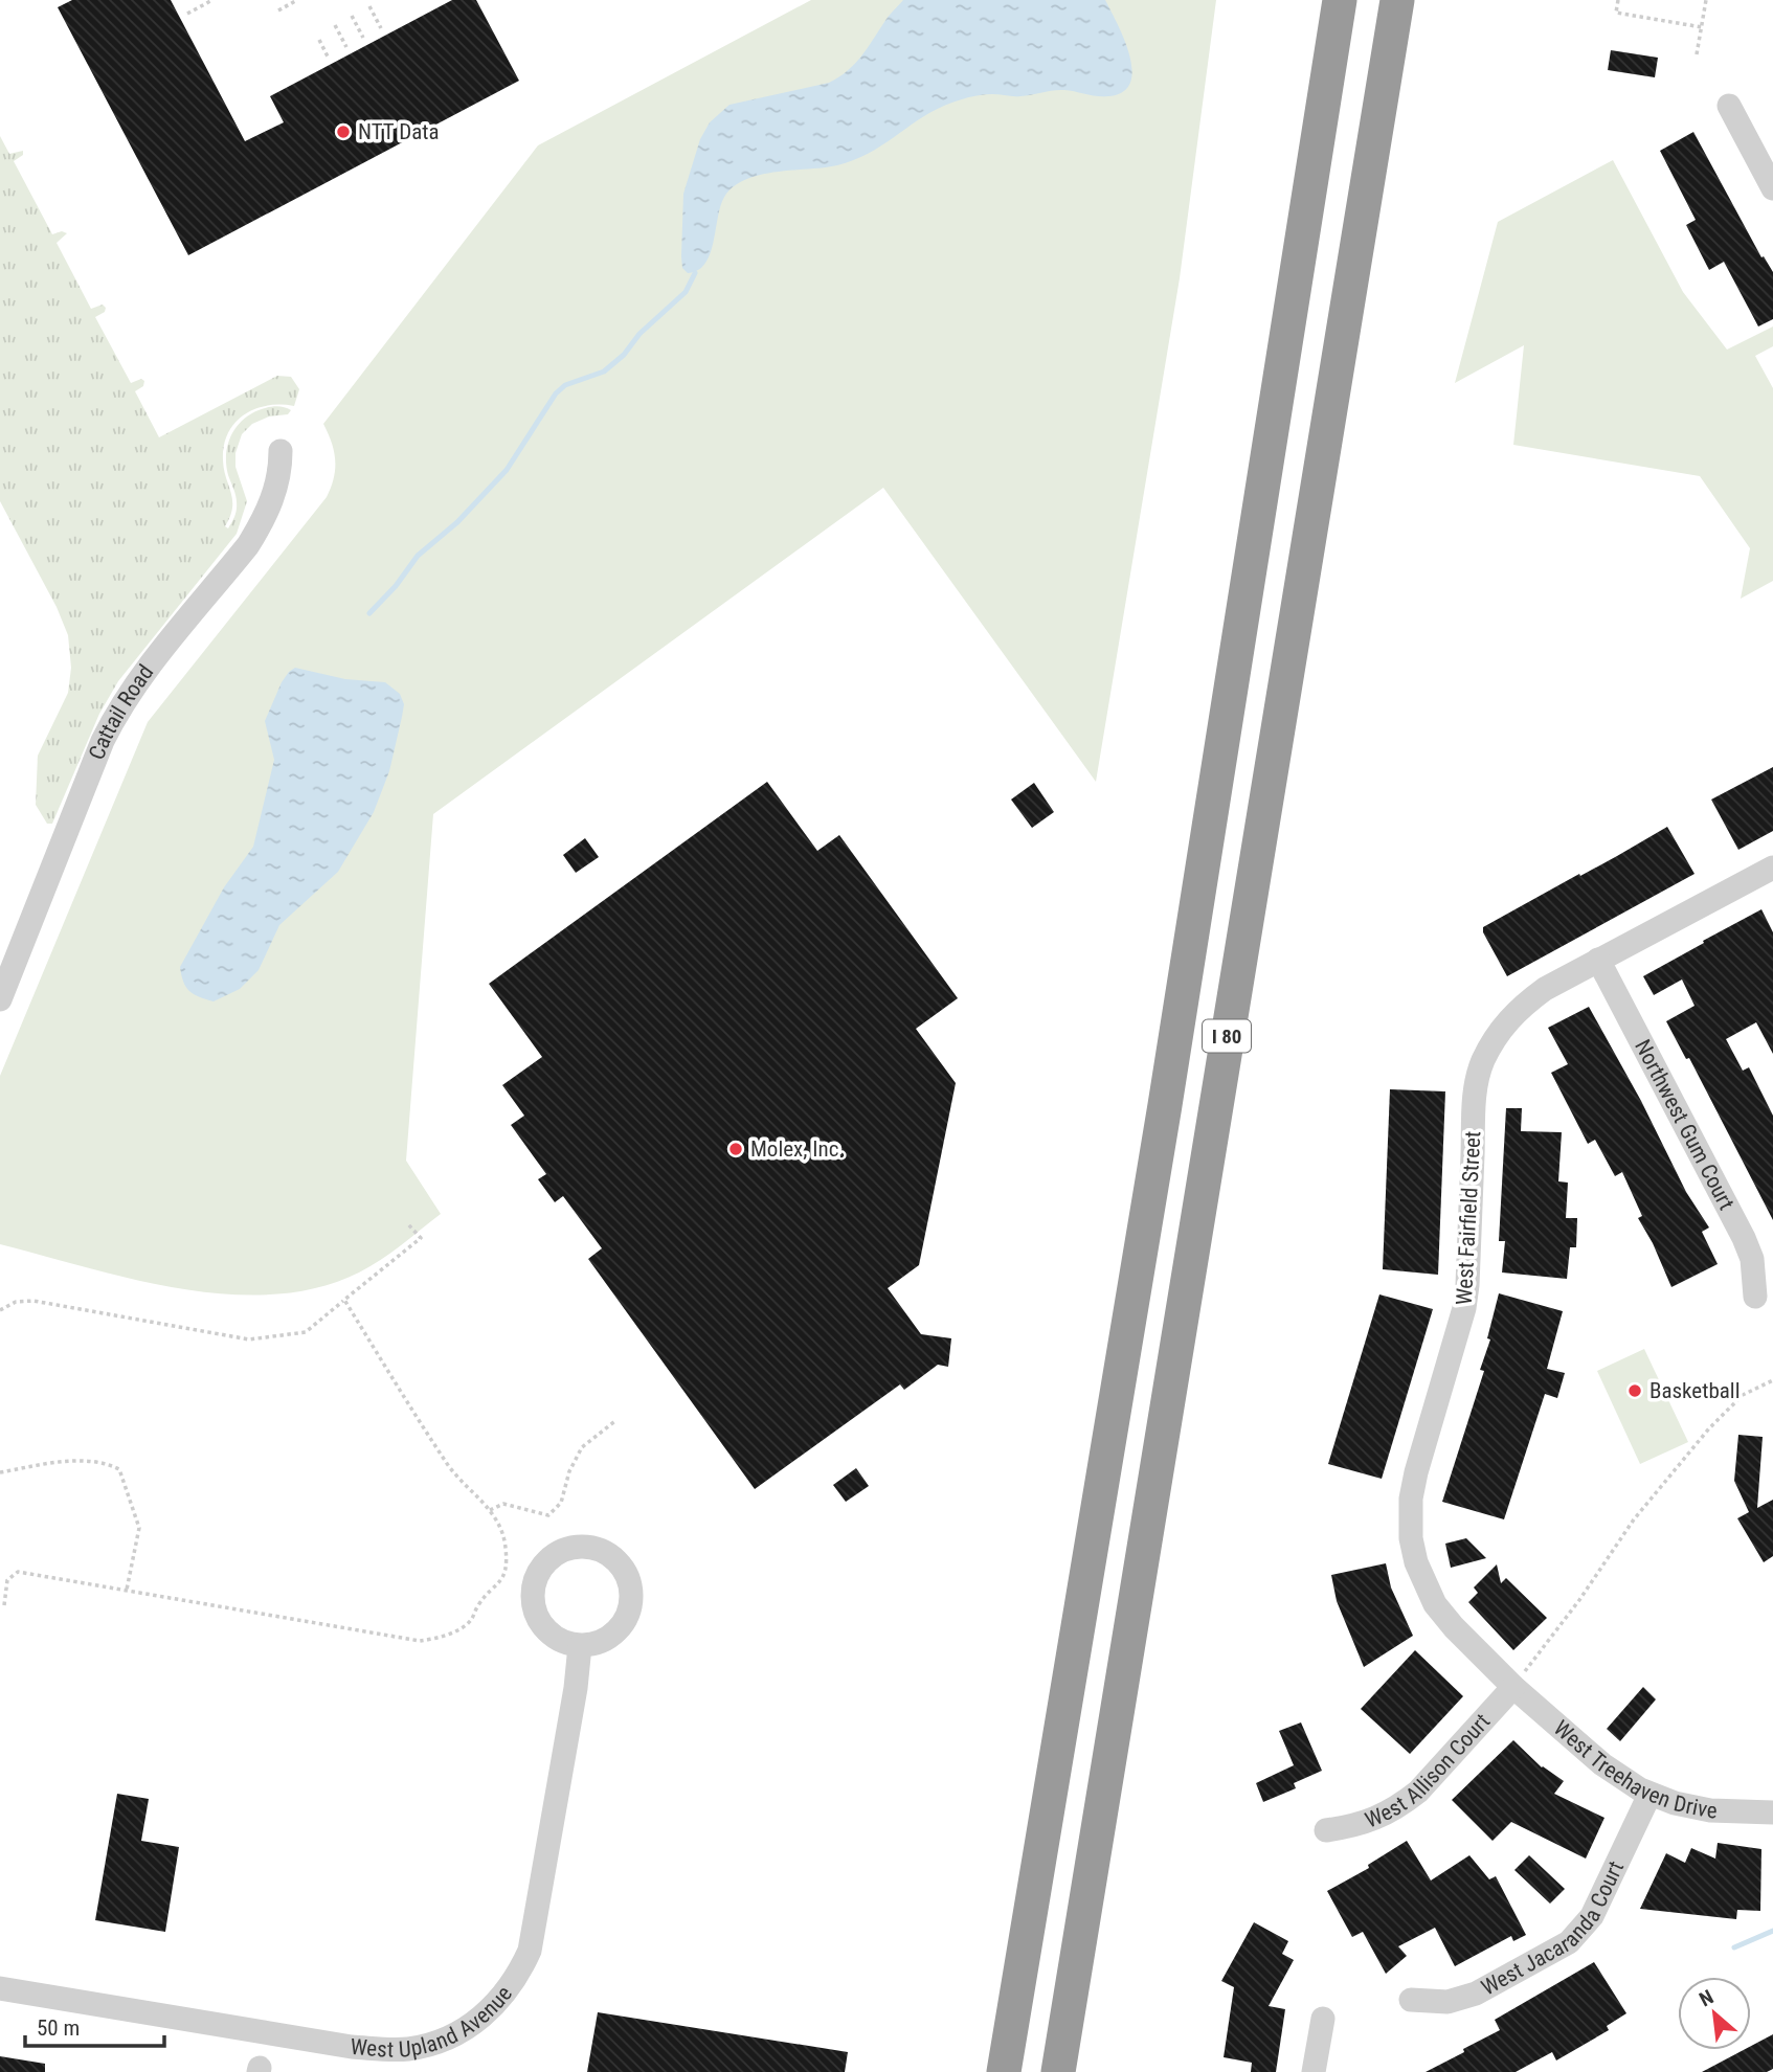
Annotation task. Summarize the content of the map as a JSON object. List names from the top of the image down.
{
  "streets": {
    "highway": ["I 80"],
    "street": [
      "Cattail Road",
      "Northwest Gum Court",
      "West Fairfield Street",
      "West Treehaven Drive",
      "West Allison Court",
      "West Jacaranda Court",
      "West Upland Avenue"
    ]
  },
  "crossings": [
    ["Northwest Gum Court", "West Fairfield Street"],
    ["West Fairfield Street", "West Treehaven Drive"],
    ["West Fairfield Street", "West Allison Court"],
    ["West Treehaven Drive", "West Allison Court"],
    ["West Treehaven Drive", "West Jacaranda Court"]
  ],
  "places": ["NTT Data", "Molex, Inc.", "Basketball"],
  "scale_bar": "50 m",
  "north": "top left"
}
